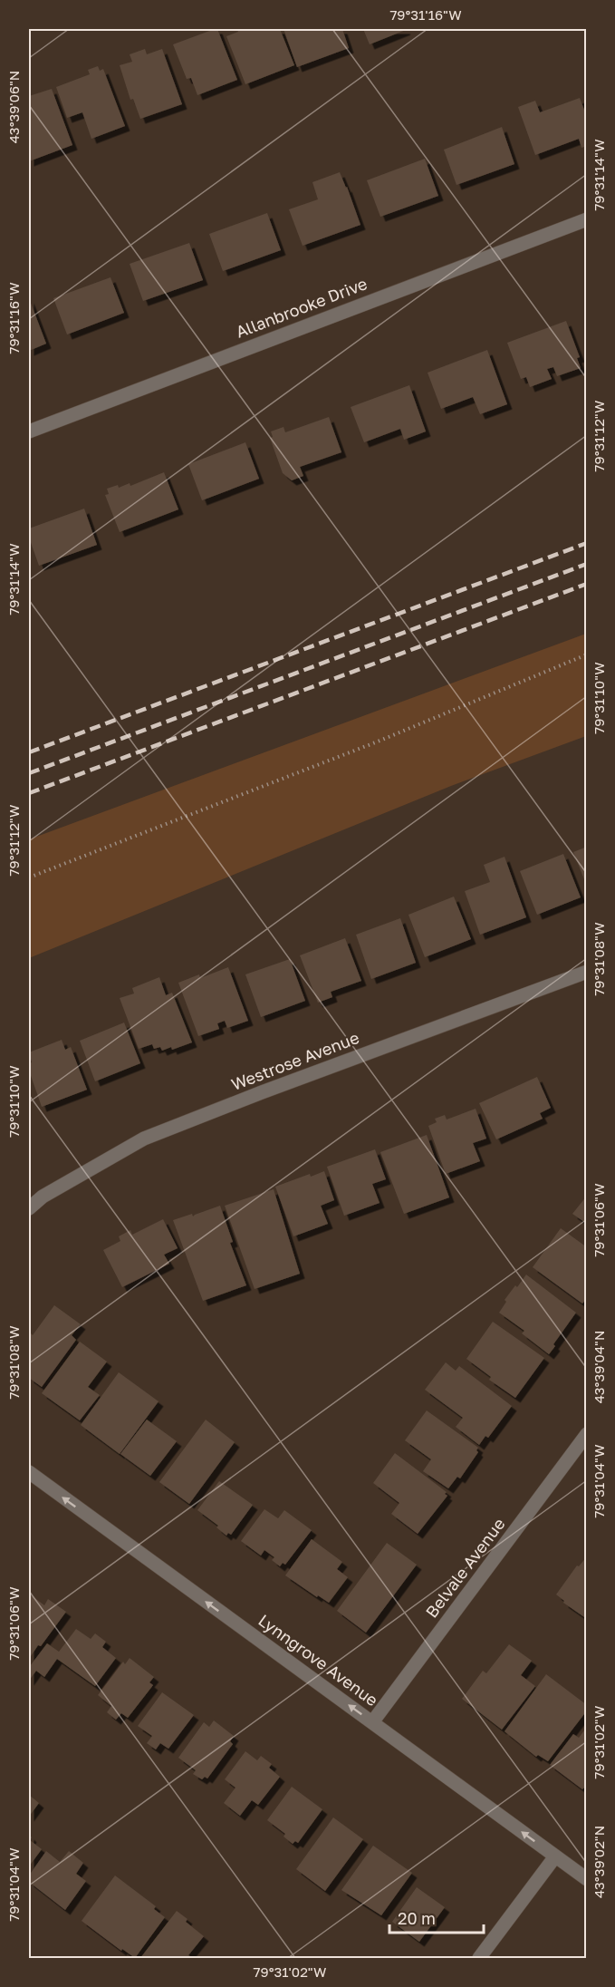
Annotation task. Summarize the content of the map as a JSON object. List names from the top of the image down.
{
  "streets": {
    "street": [
      "Allanbrooke Drive",
      "Westrose Avenue",
      "Belvale Avenue",
      "Lynngrove Avenue"
    ]
  },
  "crossings": [
    ["Belvale Avenue", "Lynngrove Avenue"]
  ],
  "one_way": ["Lynngrove Avenue"],
  "scale_bar": "20 m",
  "coordinates": [
    "79°31'16\"W",
    "43°39'06\"N",
    "79°31'14\"W",
    "79°31'12\"W",
    "79°31'10\"W",
    "79°31'08\"W",
    "79°31'06\"W",
    "43°39'04\"N",
    "79°31'04\"W",
    "79°31'02\"W",
    "43°39'02\"N"
  ]
}
